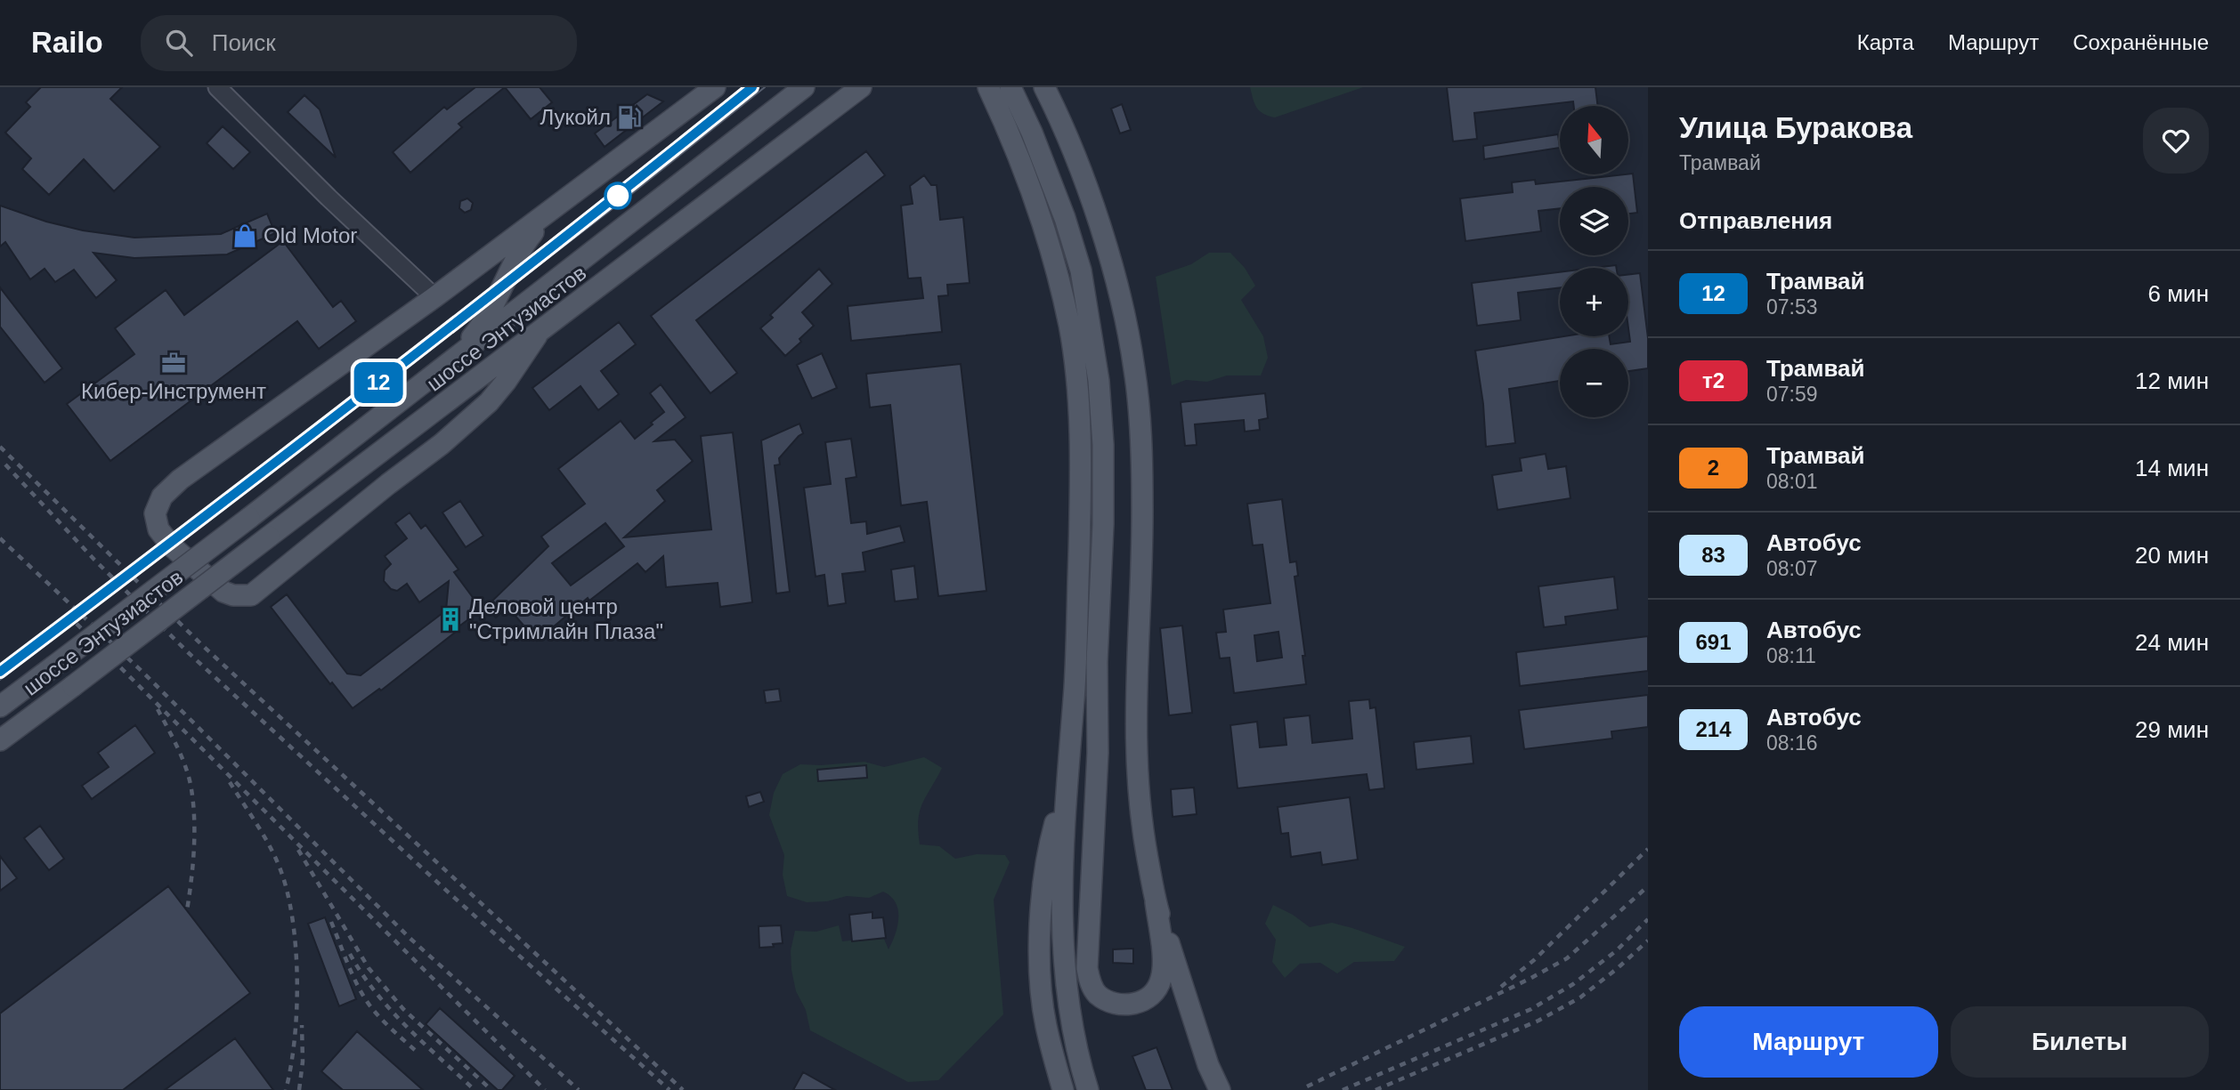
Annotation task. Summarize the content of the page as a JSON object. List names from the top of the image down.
{
  "streets": {
    "main road": ["шоссе Энтузиастов"]
  },
  "places": {
    "fuel station": ["Лукойл"],
    "shop": ["Old Motor"],
    "office": ["Кибер-Инструмент"],
    "building": ["Деловой центр \"Стримлайн Плаза\""]
  },
  "lines": ["tram line 12"],
  "north": "top",
  "page": {
    "header": "Railo",
    "search": "Поиск",
    "nav": ["Карта", "Маршрут", "Сохранённые"],
    "on_map": "12",
    "heading": [
      ["Улица Буракова", "Трамвай"],
      "Отправления"
    ],
    "map_buttons": ["+", "−"],
    "list": [
      {
        "mark": "12",
        "name": "Трамвай",
        "note": "07:53",
        "value": "6 мин"
      },
      {
        "mark": "т2",
        "name": "Трамвай",
        "note": "07:59",
        "value": "12 мин"
      },
      {
        "mark": "2",
        "name": "Трамвай",
        "note": "08:01",
        "value": "14 мин"
      },
      {
        "mark": "83",
        "name": "Автобус",
        "note": "08:07",
        "value": "20 мин"
      },
      {
        "mark": "691",
        "name": "Автобус",
        "note": "08:11",
        "value": "24 мин"
      },
      {
        "mark": "214",
        "name": "Автобус",
        "note": "08:16",
        "value": "29 мин"
      }
    ],
    "buttons": ["Маршрут", "Билеты"]
  }
}
